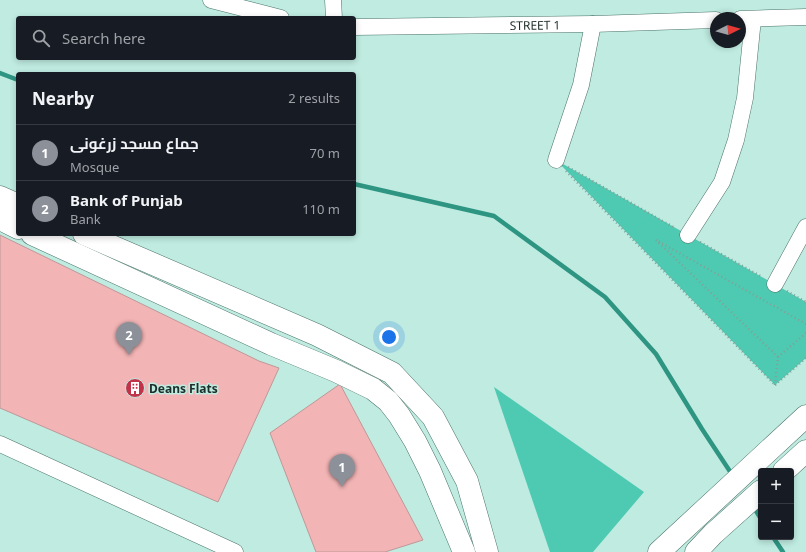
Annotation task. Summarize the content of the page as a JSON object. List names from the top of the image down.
{
  "streets": {
    "street": ["STREET 1"]
  },
  "places": {
    "building": ["Deans Flats"]
  },
  "north": "right",
  "page": {
    "search": "Search here",
    "heading": ["Nearby", "2 results"],
    "list": [
      {
        "mark": "1",
        "name": "جماع مسجد زرغونی",
        "note": "Mosque",
        "value": "70 m"
      },
      {
        "mark": "2",
        "name": "Bank of Punjab",
        "note": "Bank",
        "value": "110 m"
      }
    ],
    "pins": ["2", "1"],
    "map_buttons": ["+", "−"]
  }
}
